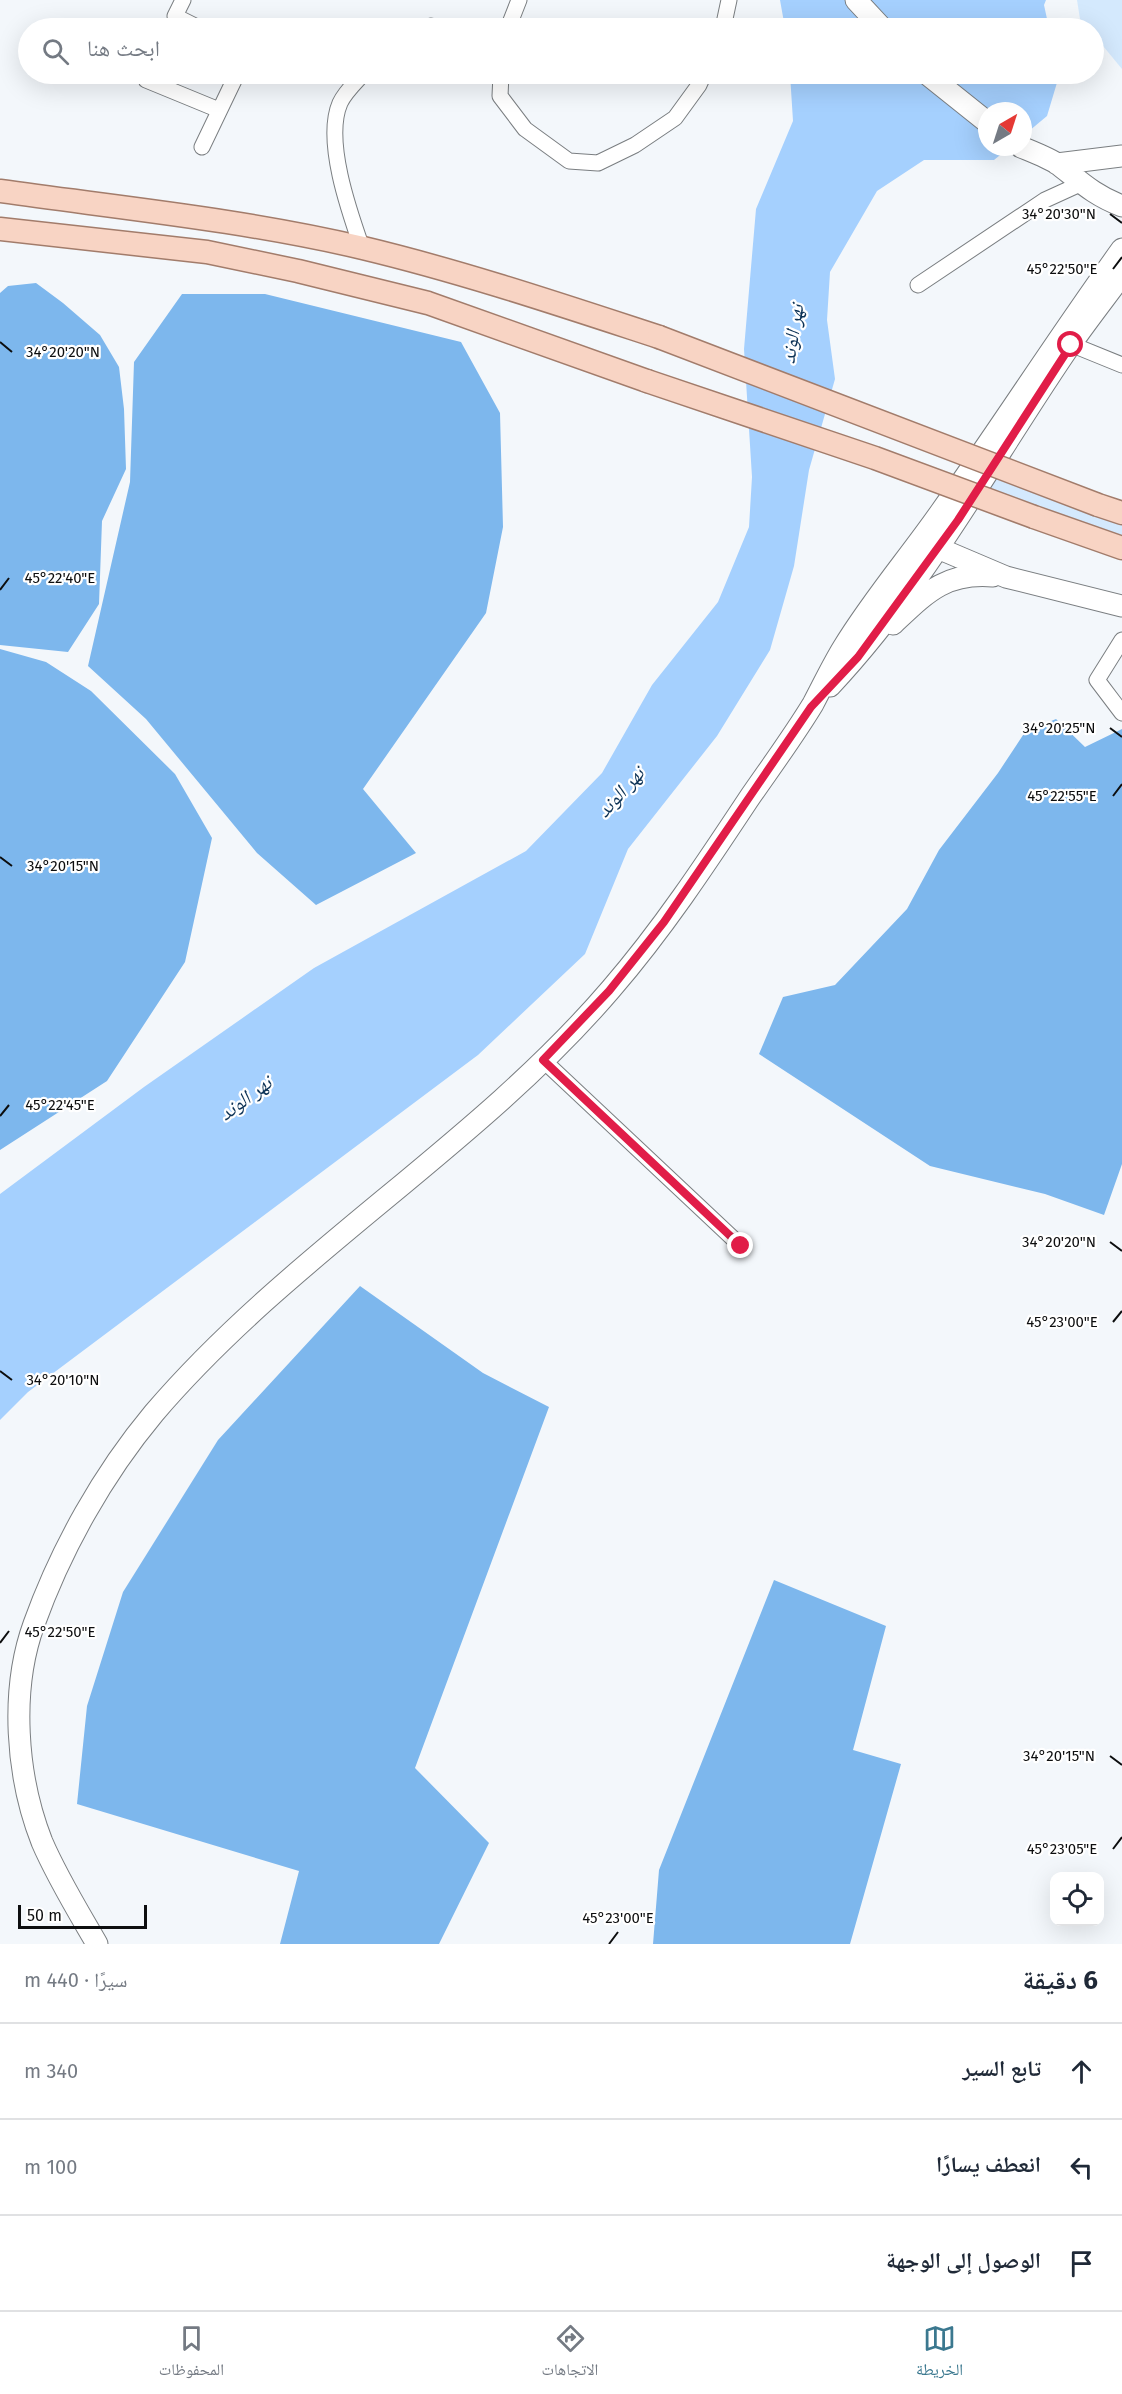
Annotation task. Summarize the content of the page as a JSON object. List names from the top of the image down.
{
  "water": ["نهر الوند"],
  "scale_bar": "50 m",
  "north": "top right",
  "page": {
    "search": "ابحث هنا",
    "scale": "50 m",
    "heading": ["6 دقيقة", "سيرًا · 440 m"],
    "list": [
      ["تابع السير", "340 m"],
      ["انعطف يسارًا", "100 m"],
      "الوصول إلى الوجهة"
    ],
    "nav": ["الخريطة", "الاتجاهات", "المحفوظات"]
  },
  "coordinates": [
    "34°20'30\"N",
    "45°22'50\"E",
    "34°20'20\"N",
    "45°22'40\"E",
    "34°20'25\"N",
    "45°22'55\"E",
    "34°20'15\"N",
    "45°22'45\"E",
    "45°23'00\"E",
    "34°20'10\"N",
    "45°23'05\"E"
  ]
}
